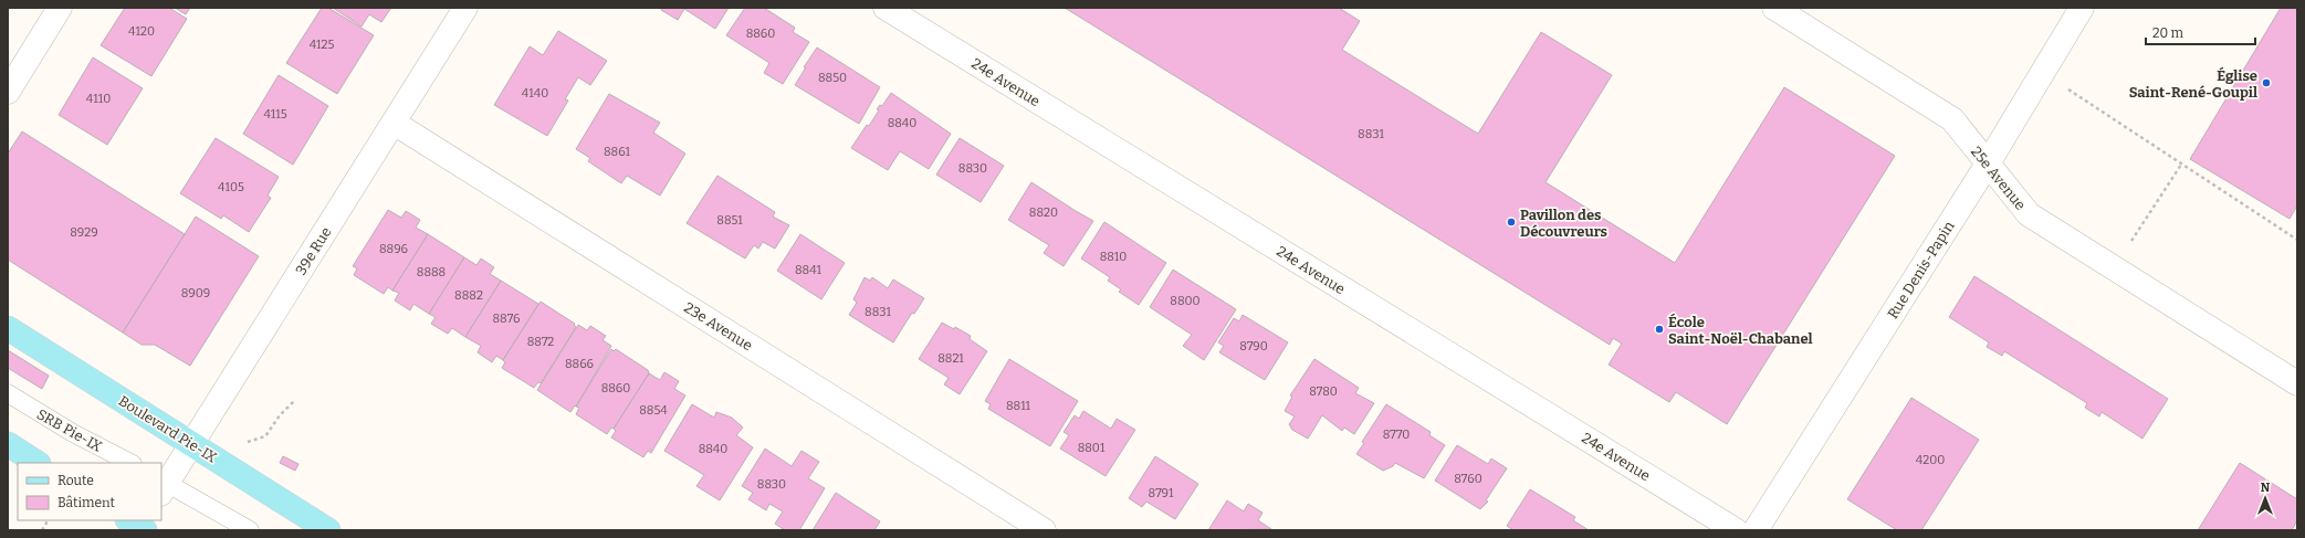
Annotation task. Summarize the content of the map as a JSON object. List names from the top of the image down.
{
  "streets": {
    "main road": ["Boulevard Pie-IX"],
    "street": [
      "24e Avenue",
      "25e Avenue",
      "39e Rue",
      "Rue Denis-Papin",
      "23e Avenue"
    ],
    "lane": ["SRB Pie-IX"]
  },
  "crossings": [
    ["25e Avenue", "Rue Denis-Papin"],
    ["39e Rue", "23e Avenue"],
    ["39e Rue", "Boulevard Pie-IX"]
  ],
  "places": ["Église Saint-René-Goupil", "Pavillon des Découvreurs", "École Saint-Noël-Chabanel"],
  "house_numbers": [
    "4120",
    "8860",
    "4125",
    "8850",
    "4140",
    "4110",
    "4115",
    "8840",
    "8831",
    "8861",
    "8830",
    "4105",
    "8820",
    "8851",
    "8929",
    "8896",
    "8810",
    "8841",
    "8888",
    "8909",
    "8882",
    "8800",
    "8831",
    "8876",
    "8872",
    "8790",
    "8821",
    "8866",
    "8860",
    "8780",
    "8811",
    "8854",
    "8770",
    "8801",
    "8840",
    "4200",
    "8760",
    "8830",
    "8791"
  ],
  "legend": ["Route", "Bâtiment"],
  "scale_bar": "20 m",
  "north": "top"
}
